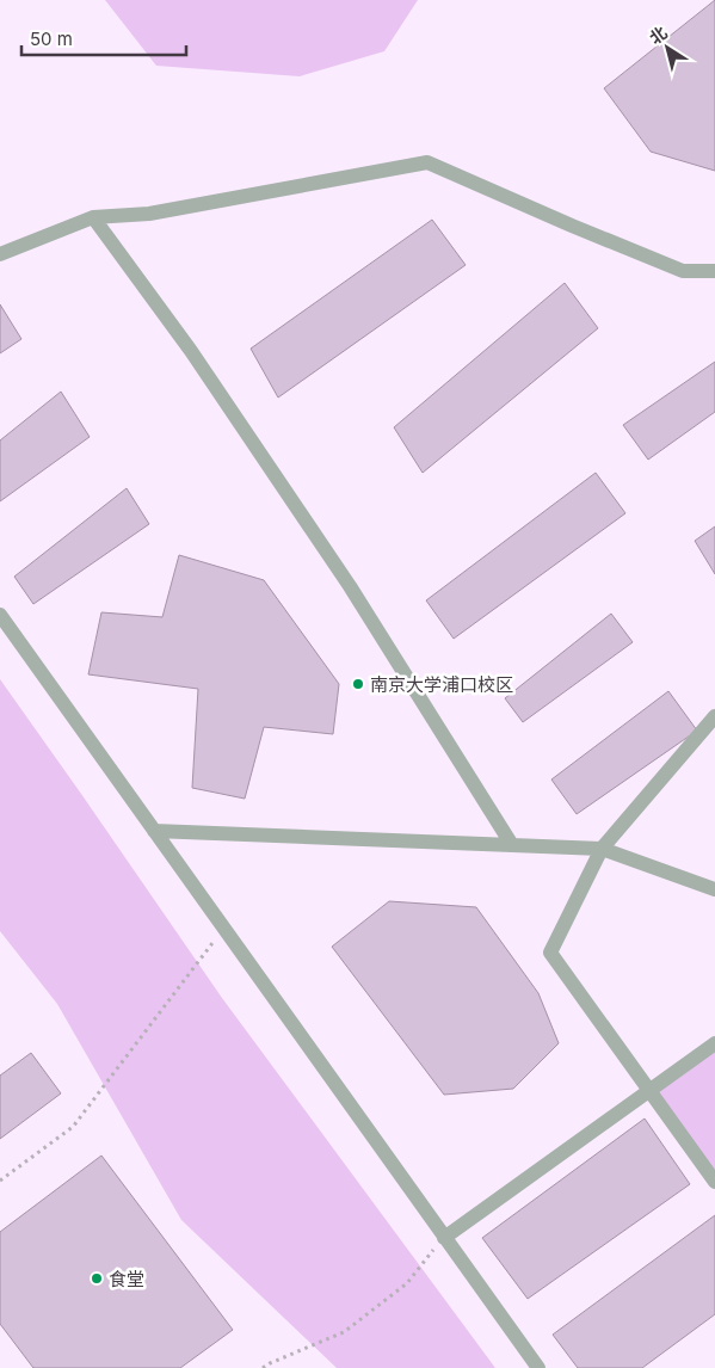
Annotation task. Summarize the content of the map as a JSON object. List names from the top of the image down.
{
  "places": ["南京大学浦口校区", "食堂"],
  "scale_bar": "50 m",
  "north": "top left"
}
